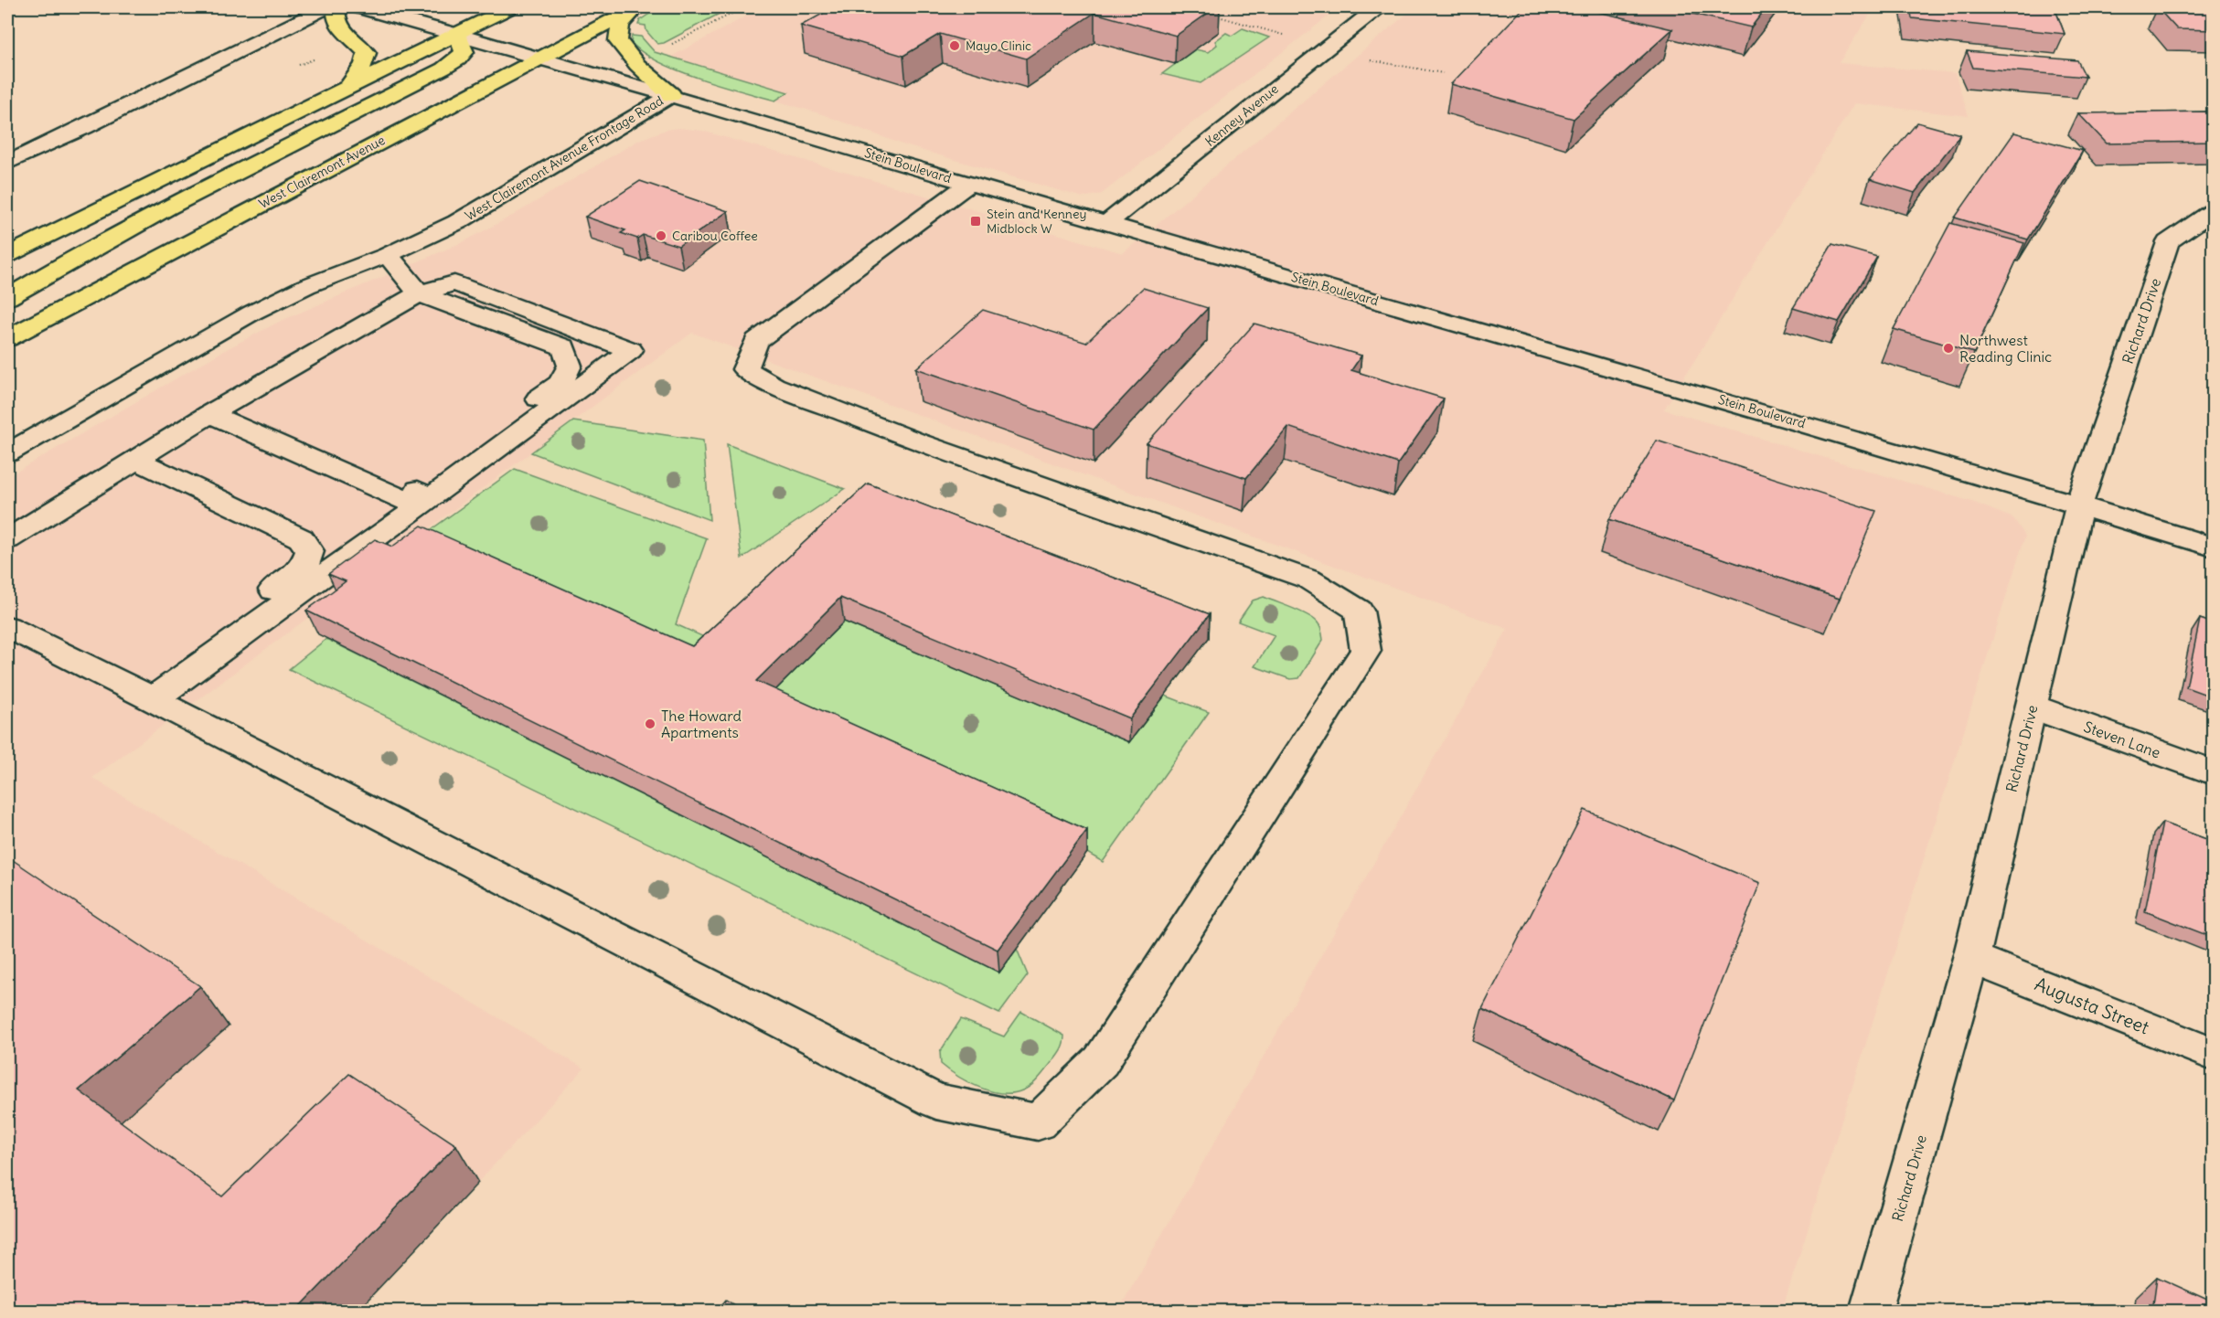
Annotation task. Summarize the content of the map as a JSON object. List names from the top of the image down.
{
  "streets": {
    "main road": ["West Clairemont Avenue"],
    "street": [
      "Kenney Avenue",
      "West Clairemont Avenue Frontage Road",
      "Stein Boulevard",
      "Richard Drive",
      "Steven Lane",
      "Augusta Street"
    ]
  },
  "crossings": [
    ["Kenney Avenue", "Stein Boulevard"],
    ["West Clairemont Avenue Frontage Road", "Stein Boulevard"],
    ["Stein Boulevard", "West Clairemont Avenue"],
    ["Stein Boulevard", "Richard Drive"],
    ["Richard Drive", "Steven Lane"],
    ["Richard Drive", "Augusta Street"]
  ],
  "places": {
    "other": [
      "Mayo Clinic",
      "Caribou Coffee",
      "Northwest Reading Clinic",
      "The Howard Apartments"
    ],
    "transit": ["Stein and Kenney Midblock W"]
  }
}
